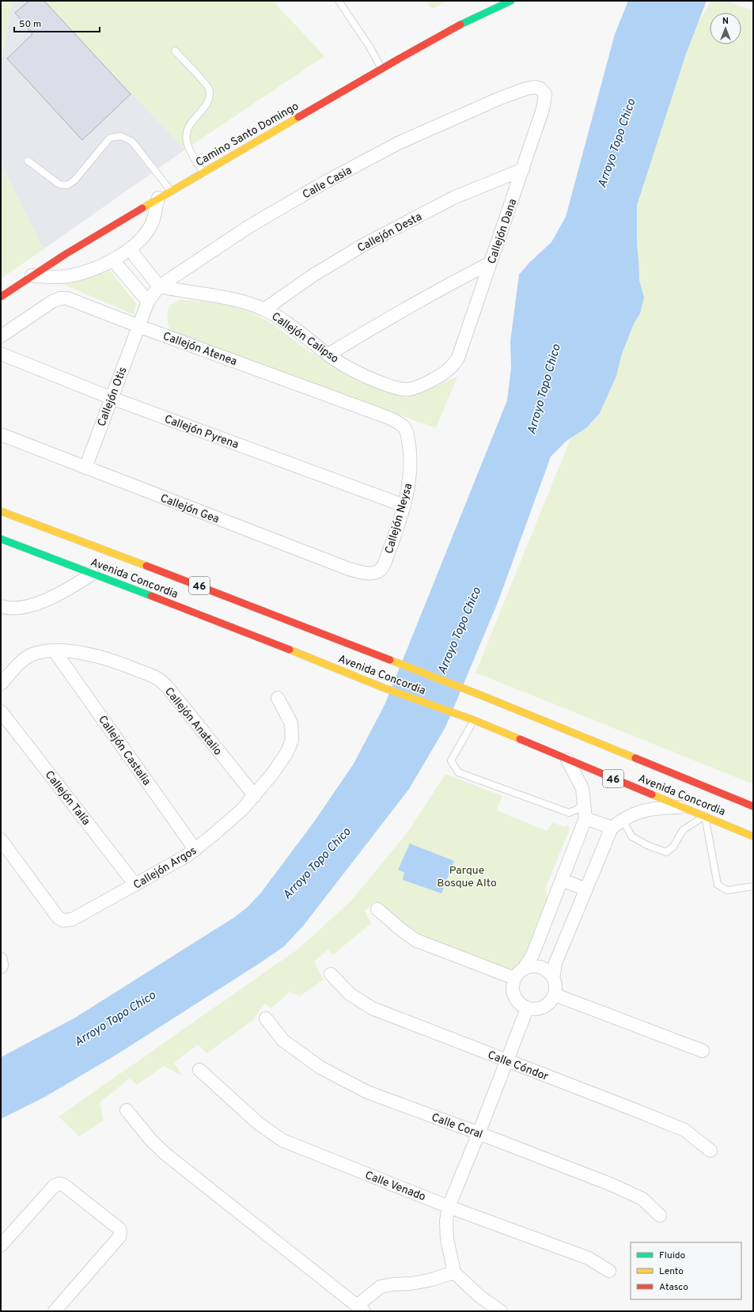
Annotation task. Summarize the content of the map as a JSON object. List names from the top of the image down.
{
  "streets": {
    "main road": ["Camino Santo Domingo", "Avenida Concordia", "46"],
    "street": [
      "Calle Casia",
      "Callejón Dana",
      "Callejón Desta",
      "Callejón Calipso",
      "Callejón Atenea",
      "Callejón Otis",
      "Callejón Pyrena",
      "Callejón Gea",
      "Callejón Neysa",
      "Callejón Anatalio",
      "Callejón Castalia",
      "Callejón Talía",
      "Callejón Argos",
      "Calle Cóndor",
      "Calle Coral",
      "Calle Venado"
    ]
  },
  "crossings": [
    ["Calle Casia", "Callejón Dana"],
    ["Calle Casia", "Callejón Calipso"],
    ["Calle Casia", "Callejón Atenea"],
    ["Calle Casia", "Callejón Otis"],
    ["Callejón Dana", "Callejón Desta"],
    ["Callejón Dana", "Callejón Calipso"],
    ["Callejón Desta", "Callejón Calipso"],
    ["Callejón Atenea", "Callejón Otis"],
    ["Callejón Atenea", "Callejón Neysa"],
    ["Callejón Otis", "Callejón Pyrena"],
    ["Callejón Otis", "Callejón Gea"],
    ["Callejón Pyrena", "Callejón Neysa"],
    ["Callejón Gea", "Callejón Neysa"],
    ["Callejón Anatalio", "Callejón Castalia"],
    ["Callejón Anatalio", "Callejón Argos"],
    ["Callejón Castalia", "Callejón Argos"],
    ["Callejón Talía", "Callejón Argos"]
  ],
  "water": ["Arroyo Topo Chico"],
  "parks": ["Parque Bosque Alto"],
  "legend": ["Fluido", "Lento", "Atasco"],
  "scale_bar": "50 m",
  "north": "top"
}
